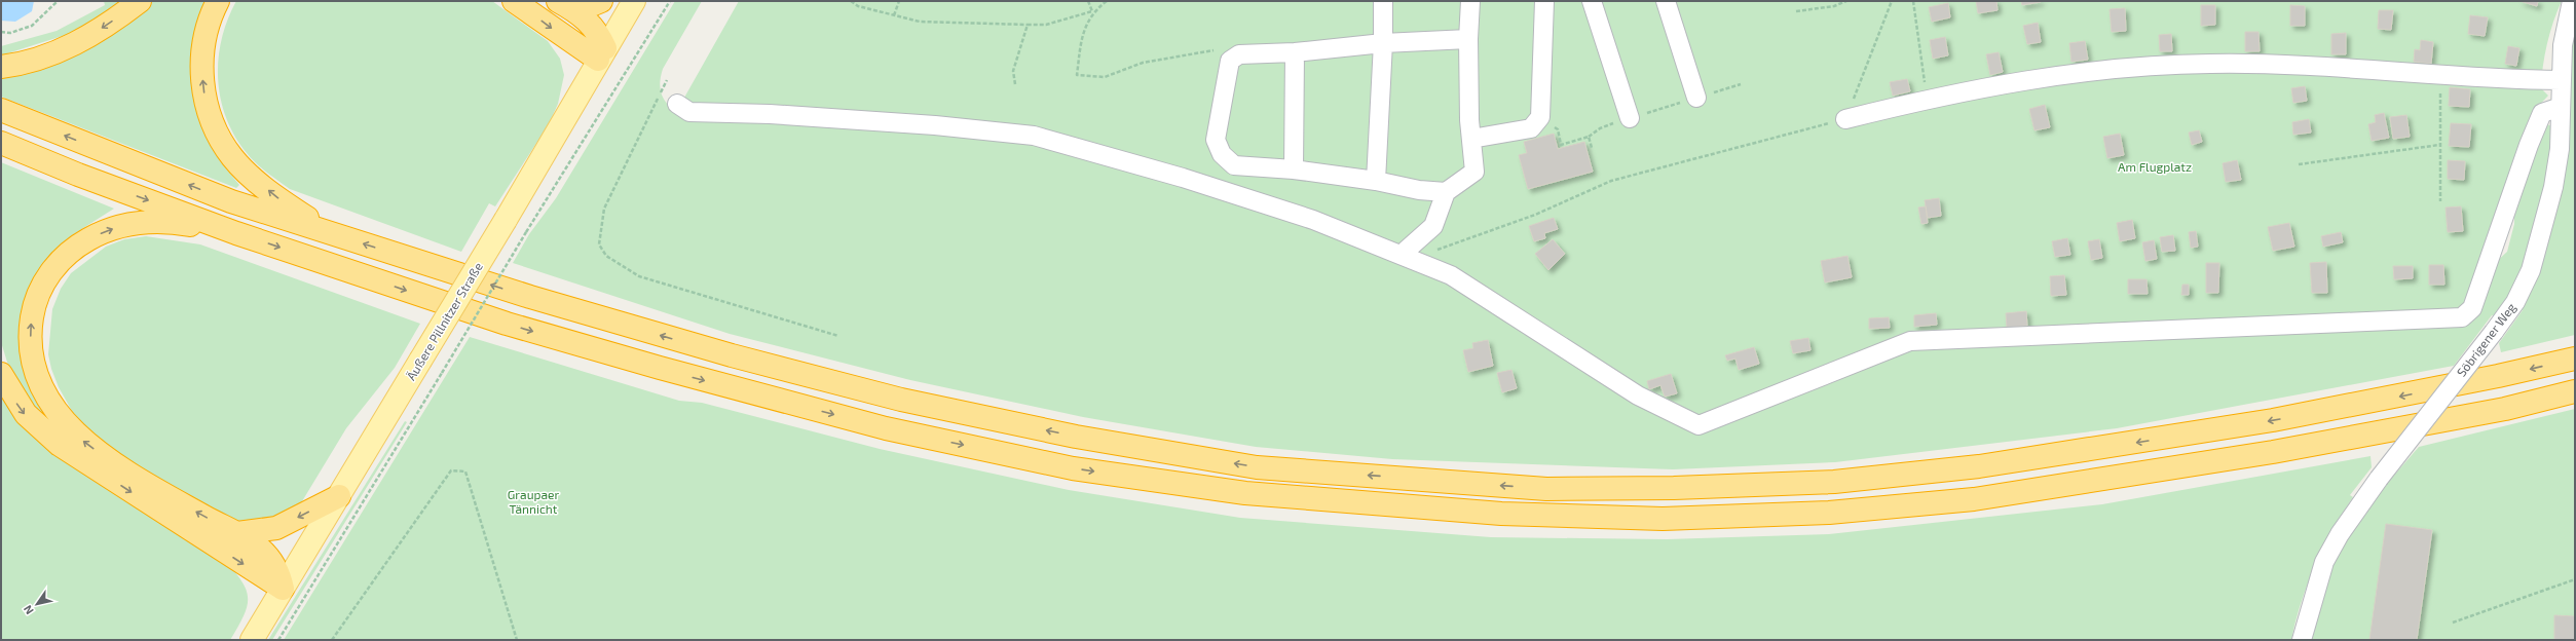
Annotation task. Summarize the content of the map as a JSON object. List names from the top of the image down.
{
  "streets": {
    "main road": ["Äußere Pillnitzer Straße"],
    "street": ["Söbrigener Weg"]
  },
  "parks": ["Am Flugplatz", "Graupaer Tännicht"],
  "north": "bottom left"
}
